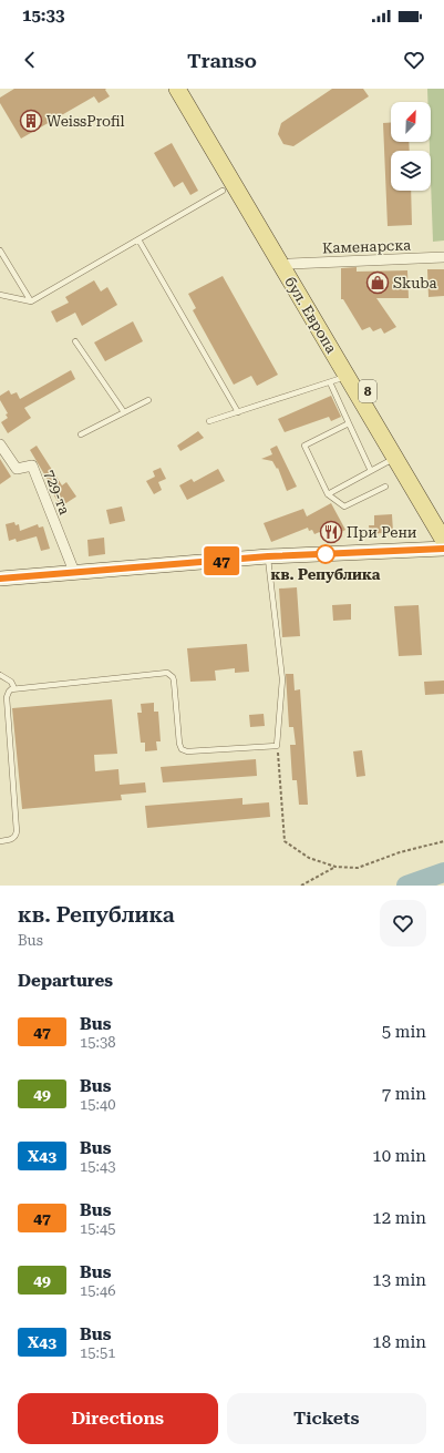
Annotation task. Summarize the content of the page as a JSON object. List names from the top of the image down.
{
  "streets": {
    "main road": ["бул. Европа", "8"],
    "street": ["Каменарска", "729-та"]
  },
  "crossings": [
    ["Каменарска", "бул. Европа"]
  ],
  "places": {
    "building": ["WeissProfil"],
    "shop": ["Skuba"],
    "restaurant": ["При Рени"],
    "other": ["кв. Република"]
  },
  "lines": ["bus line 47"],
  "north": "top right",
  "page": {
    "status": "15:33",
    "header": "Transo",
    "on_map": "47",
    "heading": [
      ["кв. Република", "Bus"],
      "Departures"
    ],
    "list": [
      {
        "mark": "47",
        "name": "Bus",
        "note": "15:38",
        "value": "5 min"
      },
      {
        "mark": "49",
        "name": "Bus",
        "note": "15:40",
        "value": "7 min"
      },
      {
        "mark": "X43",
        "name": "Bus",
        "note": "15:43",
        "value": "10 min"
      },
      {
        "mark": "47",
        "name": "Bus",
        "note": "15:45",
        "value": "12 min"
      },
      {
        "mark": "49",
        "name": "Bus",
        "note": "15:46",
        "value": "13 min"
      },
      {
        "mark": "X43",
        "name": "Bus",
        "note": "15:51",
        "value": "18 min"
      }
    ],
    "buttons": ["Directions", "Tickets"]
  }
}
